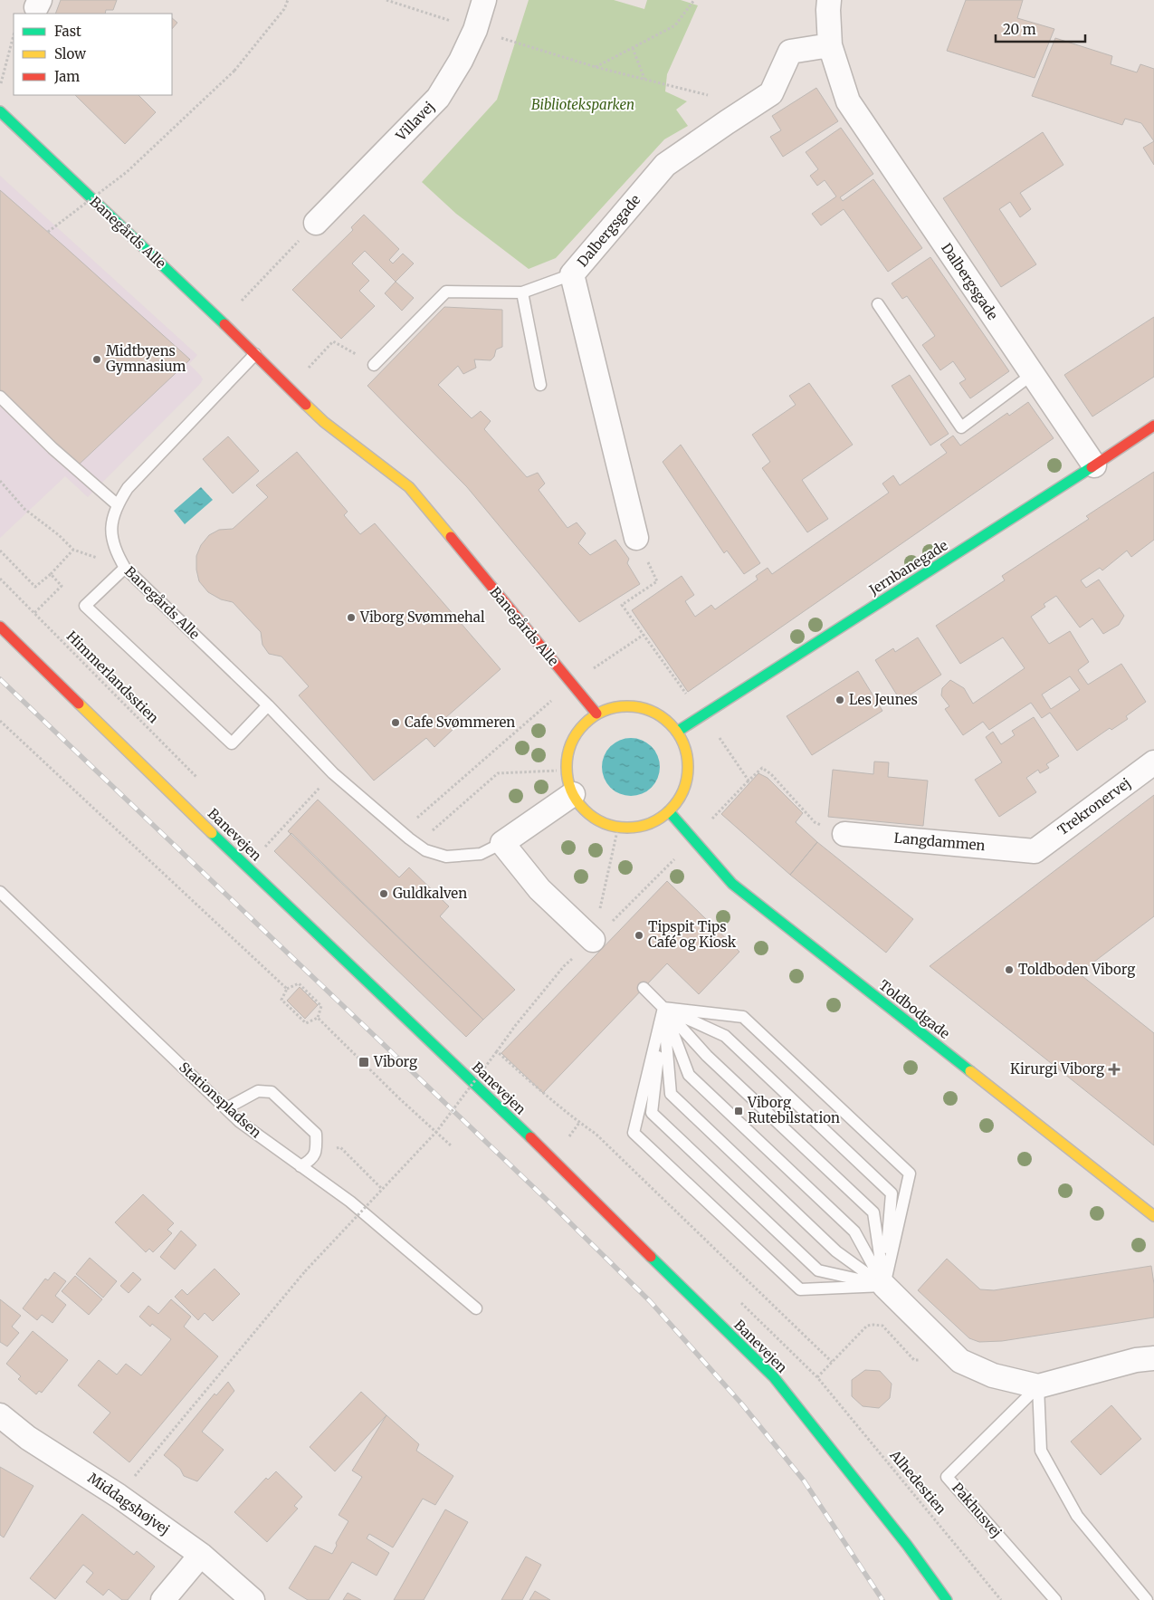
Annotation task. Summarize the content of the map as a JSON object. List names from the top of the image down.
{
  "streets": {
    "street": [
      "Villavej",
      "Dalbergsgade",
      "Banegårds Alle",
      "Jernbanegade",
      "Trekronervej",
      "Banevejen",
      "Langdammen",
      "Toldbodgade",
      "Middagshøjvej",
      "Pakhusvej"
    ],
    "lane": ["Stationspladsen"],
    "path": ["Himmerlandsstien", "Alhedestien"]
  },
  "crossings": [
    ["Dalbergsgade", "Jernbanegade"],
    ["Banegårds Alle", "Jernbanegade"],
    ["Banegårds Alle", "Toldbodgade"],
    ["Jernbanegade", "Toldbodgade"],
    ["Trekronervej", "Langdammen"]
  ],
  "parks": ["Biblioteksparken"],
  "places": {
    "other": [
      "Midtbyens Gymnasium",
      "Viborg Svømmehal",
      "Les Jeunes",
      "Cafe Svømmeren",
      "Guldkalven",
      "Tipspit Tips Café og Kiosk",
      "Toldboden Viborg"
    ],
    "transit": ["Viborg", "Viborg Rutebilstation"],
    "health": ["Kirurgi Viborg"]
  },
  "legend": ["Fast", "Slow", "Jam"],
  "scale_bar": "20 m"
}
